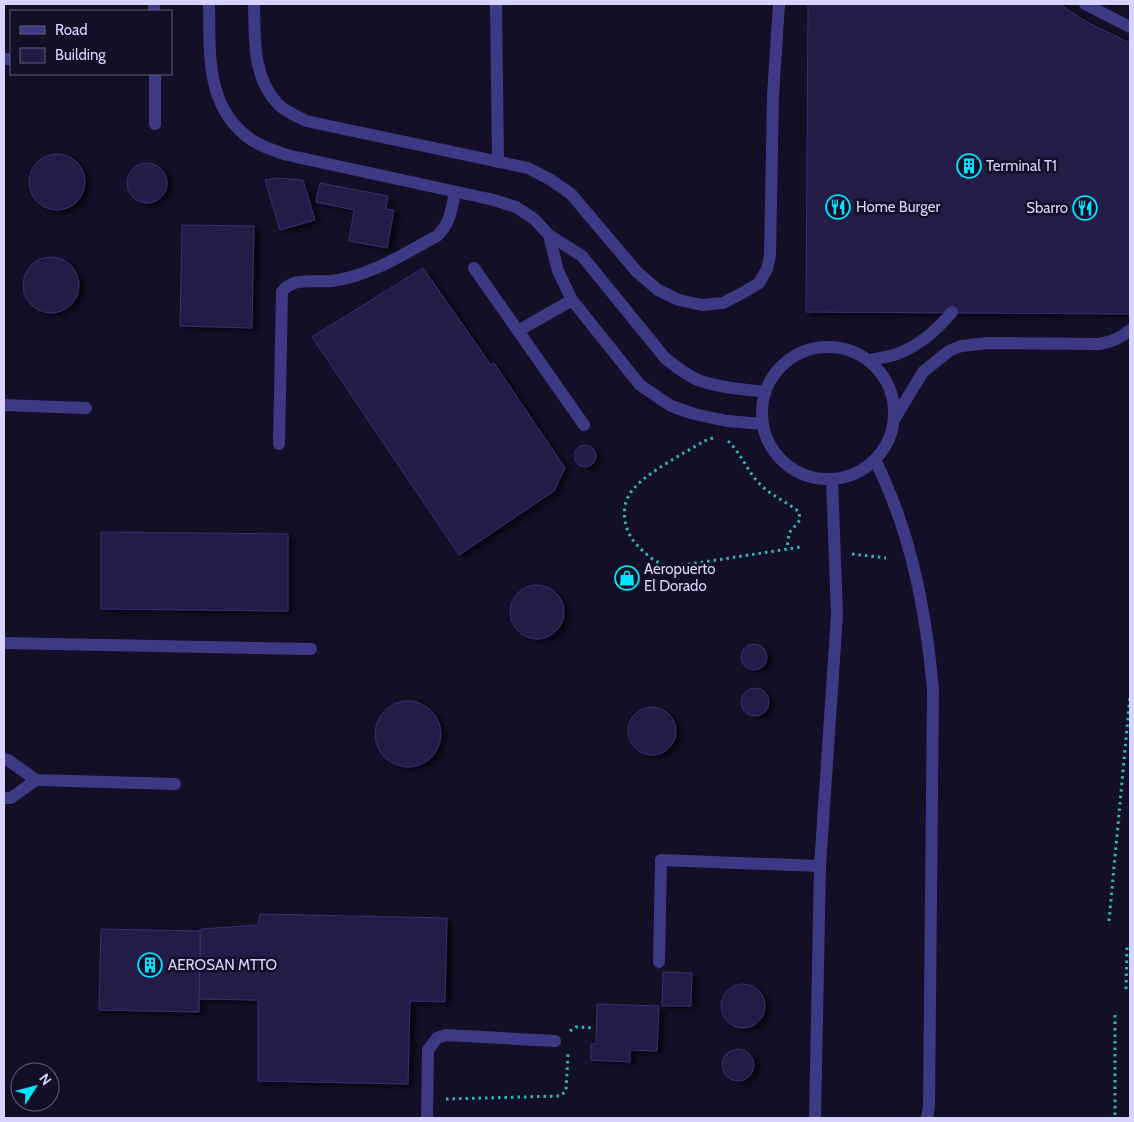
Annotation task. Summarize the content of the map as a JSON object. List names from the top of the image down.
{
  "places": {
    "building": ["Terminal T1", "AEROSAN MTTO"],
    "restaurant": ["Home Burger", "Sbarro"],
    "shop": ["Aeropuerto El Dorado"]
  },
  "legend": ["Road", "Building"],
  "north": "top right"
}
